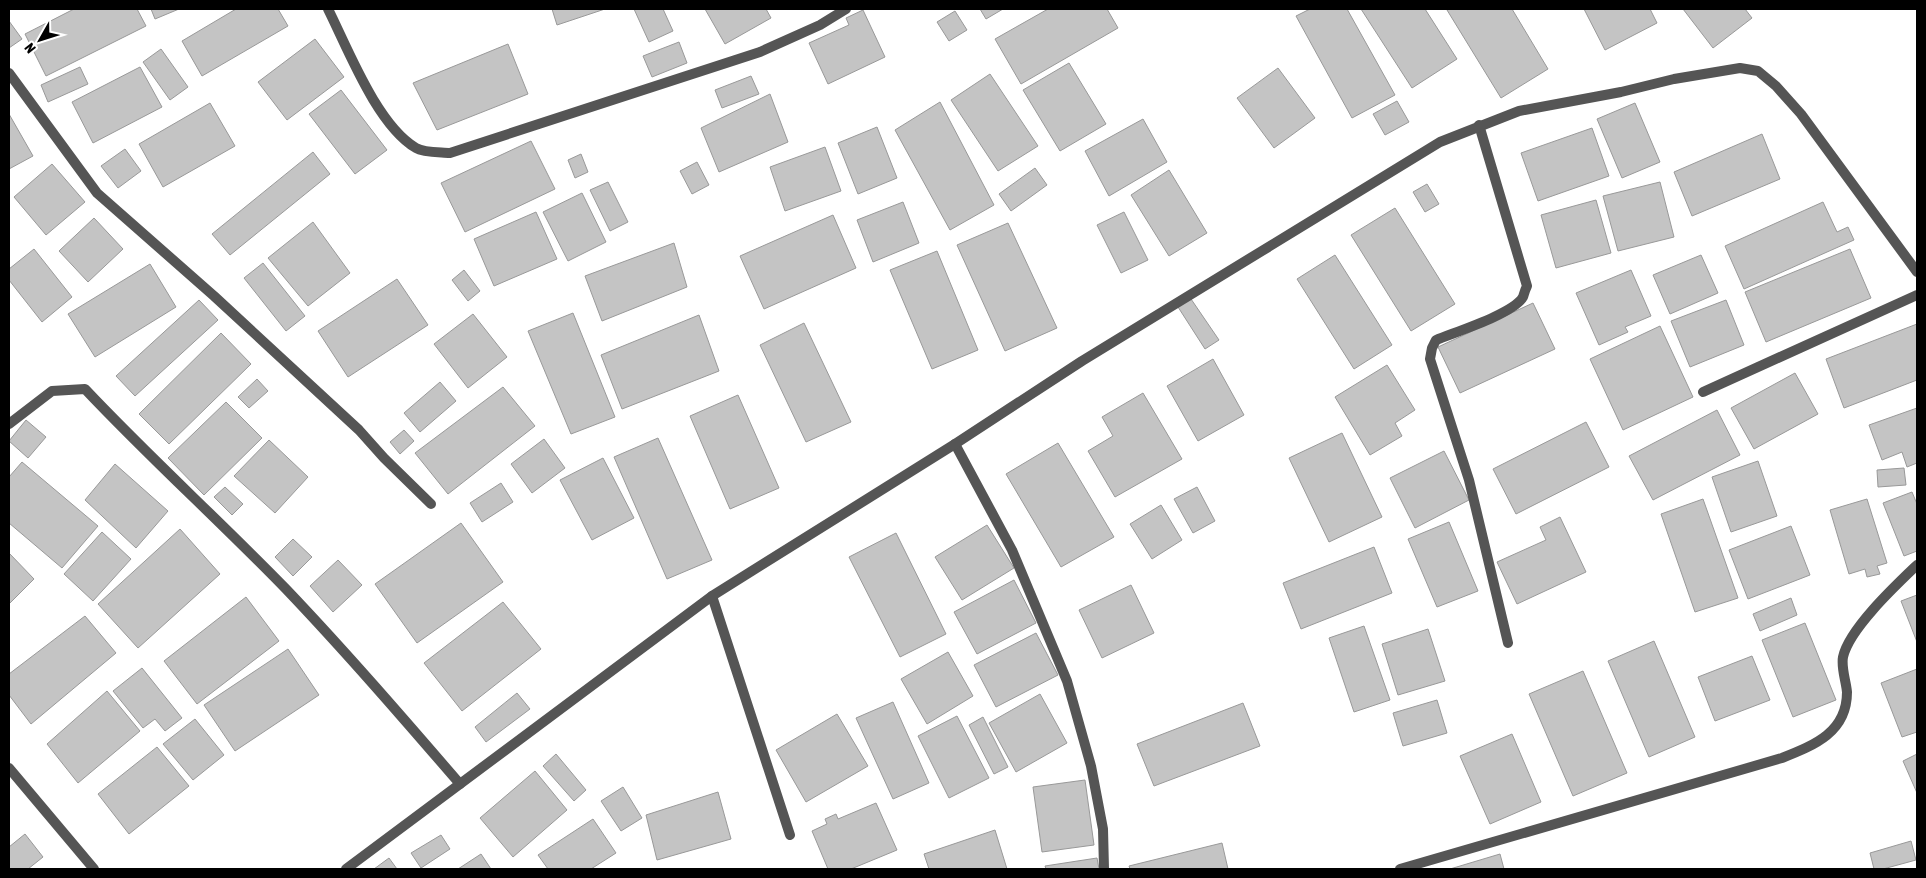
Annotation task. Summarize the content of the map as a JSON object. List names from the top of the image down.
{
  "north": "bottom left"
}
